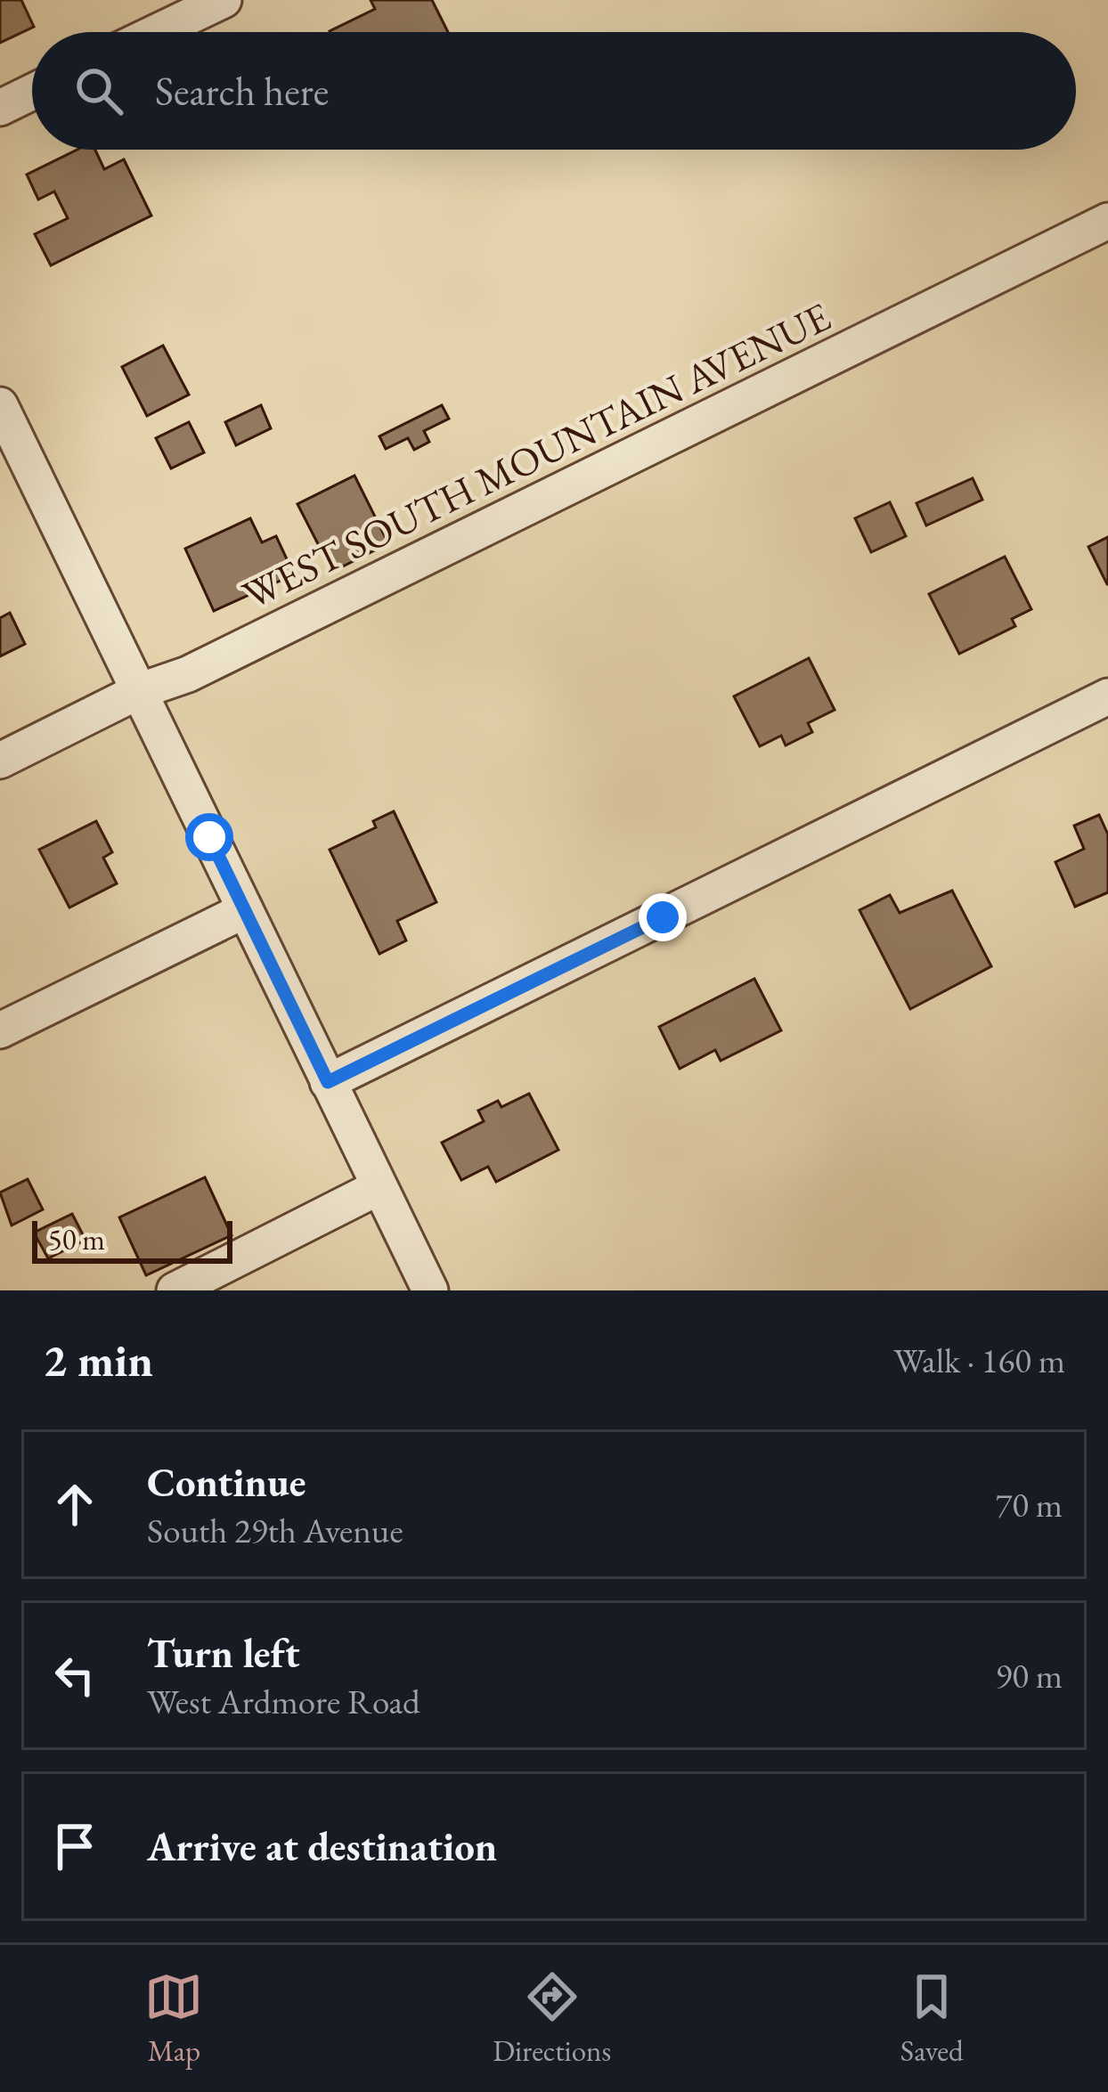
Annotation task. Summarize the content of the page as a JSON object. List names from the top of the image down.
{
  "streets": {
    "street": ["WEST SOUTH MOUNTAIN AVENUE"]
  },
  "scale_bar": "50 m",
  "page": {
    "search": "Search here",
    "scale": "50 m",
    "heading": ["2 min", "Walk · 160 m"],
    "list": [
      ["Continue", "South 29th Avenue", "70 m"],
      ["Turn left", "West Ardmore Road", "90 m"],
      "Arrive at destination"
    ],
    "nav": ["Map", "Directions", "Saved"]
  }
}
